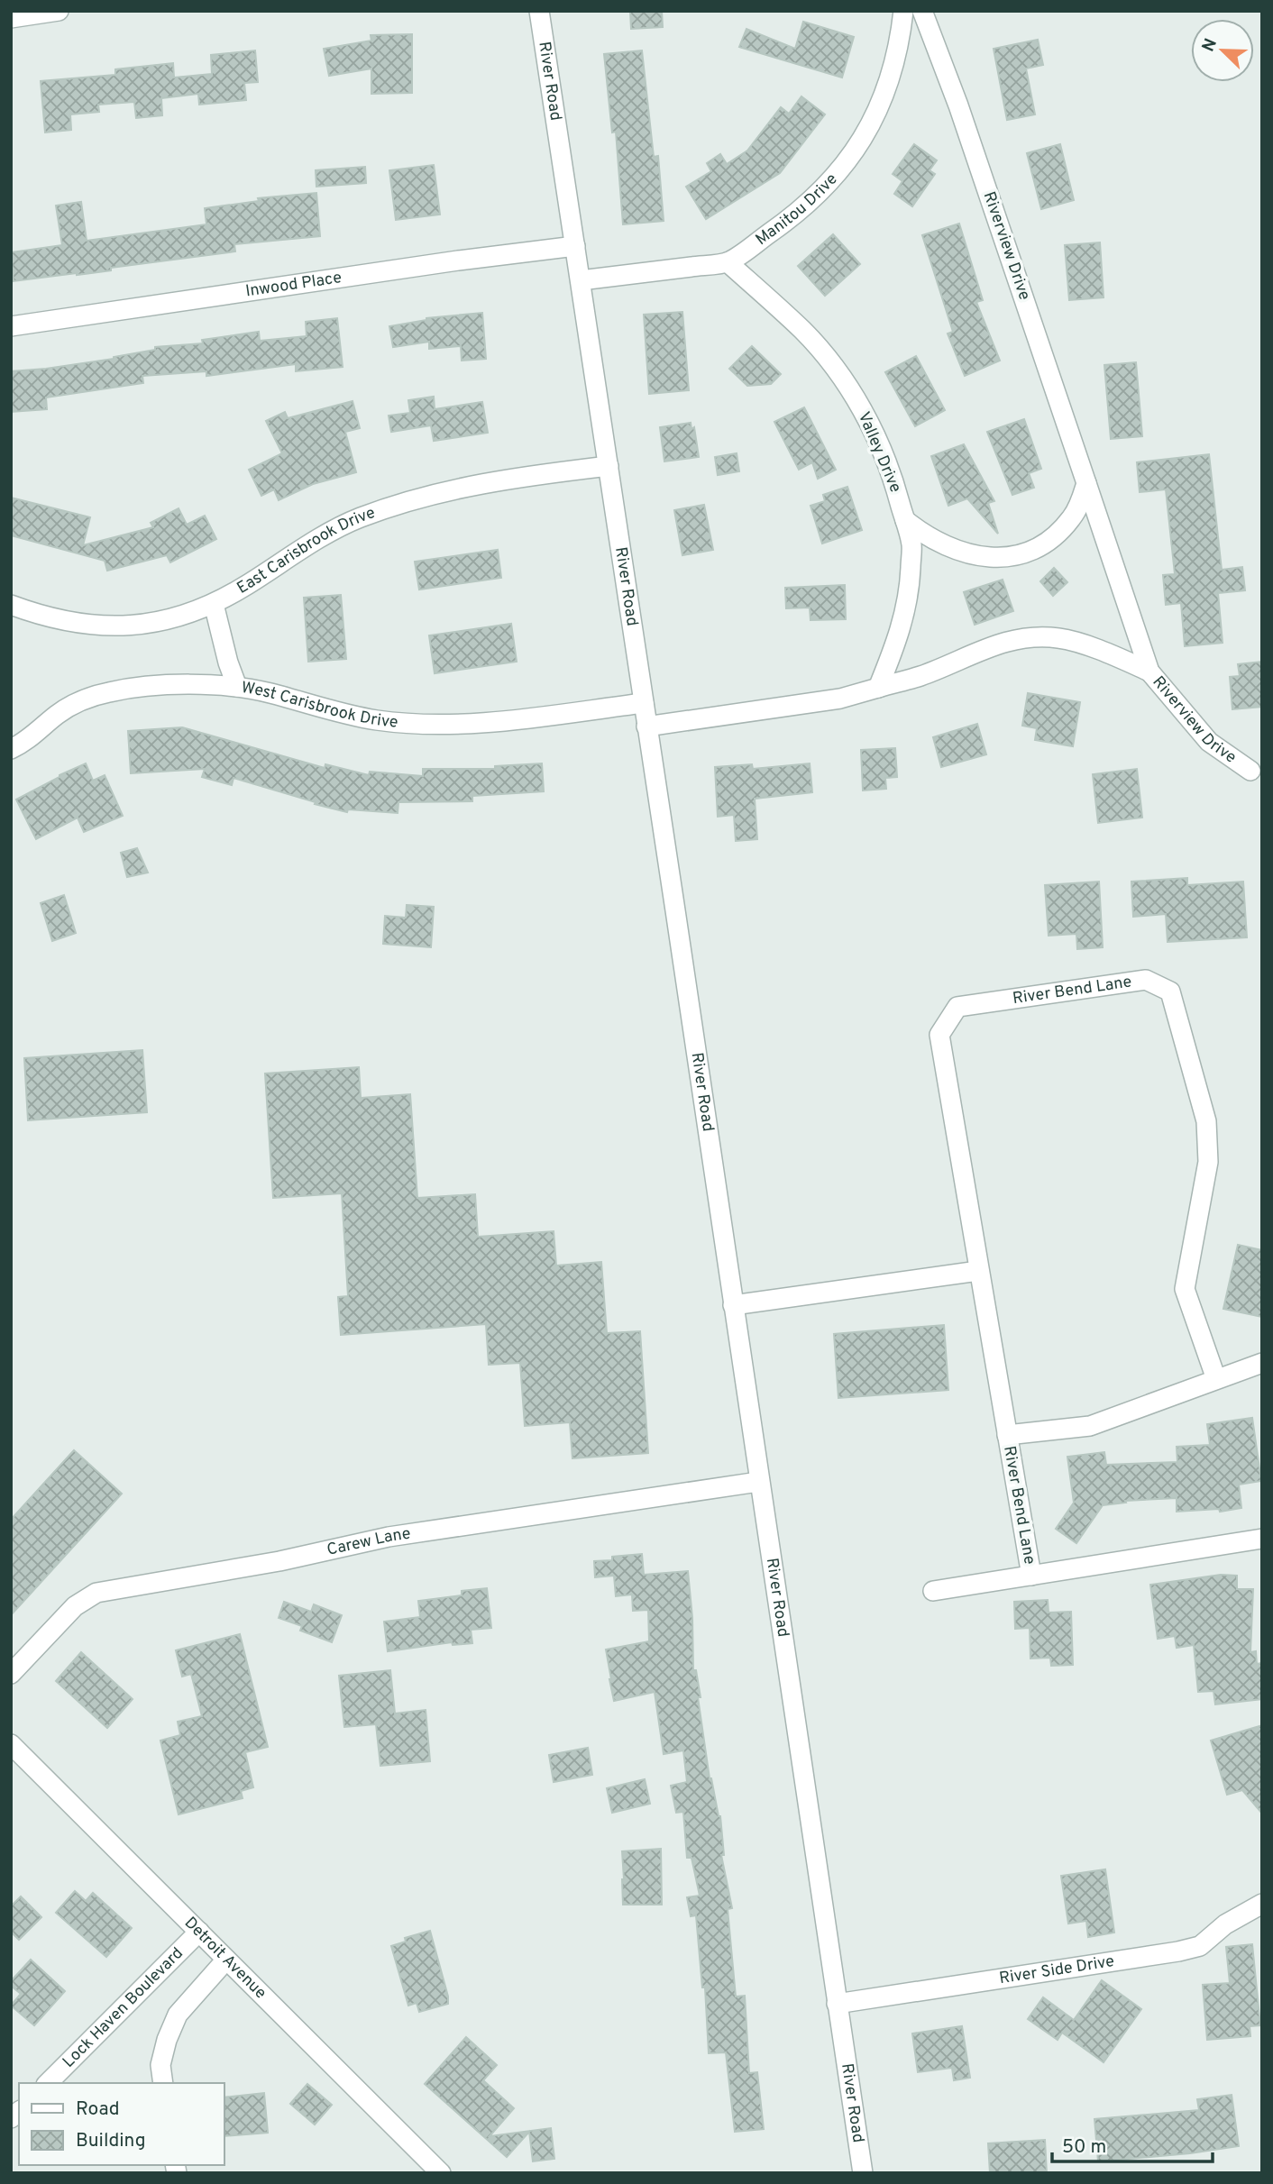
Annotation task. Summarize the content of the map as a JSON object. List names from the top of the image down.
{
  "streets": {
    "street": [
      "River Road",
      "Manitou Drive",
      "Riverview Drive",
      "Inwood Place",
      "Valley Drive",
      "East Carisbrook Drive",
      "West Carisbrook Drive",
      "River Bend Lane",
      "Carew Lane",
      "Detroit Avenue",
      "River Side Drive",
      "Lock Haven Boulevard"
    ]
  },
  "crossings": [
    ["River Road", "Manitou Drive"],
    ["River Road", "Inwood Place"],
    ["River Road", "East Carisbrook Drive"],
    ["River Road", "West Carisbrook Drive"],
    ["River Road", "Carew Lane"],
    ["River Road", "River Side Drive"],
    ["Manitou Drive", "Valley Drive"],
    ["Detroit Avenue", "Lock Haven Boulevard"]
  ],
  "legend": ["Road", "Building"],
  "scale_bar": "50 m",
  "north": "top left"
}
